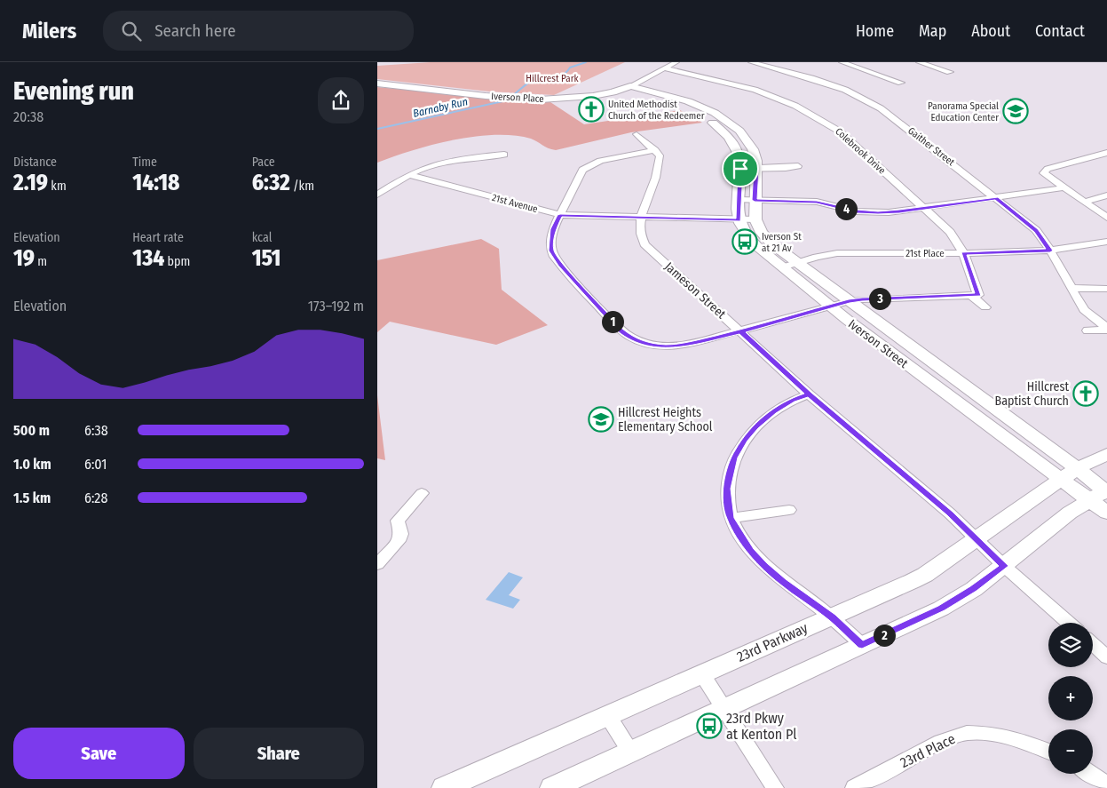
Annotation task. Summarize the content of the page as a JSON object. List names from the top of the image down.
{
  "streets": {
    "main road": ["Iverson Place", "Iverson Street", "23rd Parkway"],
    "street": [
      "Gaither Street",
      "Colebrook Drive",
      "21st Avenue",
      "21st Place",
      "Jameson Street",
      "23rd Place"
    ]
  },
  "crossings": [
    ["Iverson Place", "Iverson Street"],
    ["Gaither Street", "21st Place"],
    ["Colebrook Drive", "21st Place"],
    ["21st Avenue", "Jameson Street"],
    ["21st Avenue", "Iverson Street"],
    ["21st Place", "Iverson Street"],
    ["Jameson Street", "23rd Parkway"],
    ["Iverson Street", "23rd Parkway"]
  ],
  "water": ["Barnaby Run"],
  "parks": ["Hillcrest Park"],
  "places": {
    "church": ["United Methodist Church of the Redeemer", "Hillcrest Baptist Church"],
    "school or university": ["Panorama Special Education Center", "Hillcrest Heights Elementary School"],
    "bus stop": ["Iverson St at 21 Av", "23rd Pkwy at Kenton Pl"]
  },
  "page": {
    "header": "Milers",
    "search": "Search here",
    "nav": [
      "Home",
      "Map",
      "About",
      "Contact"
    ],
    "heading": ["Evening run", "20:38"],
    "stats": [
      ["Distance", "2.19 km"],
      ["Time", "14:18"],
      ["Pace", "6:32 /km"],
      ["Elevation", "19 m"],
      ["Heart rate", "134 bpm"],
      ["kcal", "151"]
    ],
    "pins": [
      "4",
      "3",
      "1",
      "2"
    ],
    "chart": ["Elevation", "173–192 m"],
    "list": [
      {
        "name": "500 m",
        "note": "6:38"
      },
      {
        "name": "1.0 km",
        "note": "6:01"
      },
      {
        "name": "1.5 km",
        "note": "6:28"
      }
    ],
    "map_buttons": ["+", "−"],
    "buttons": ["Save", "Share"]
  }
}
